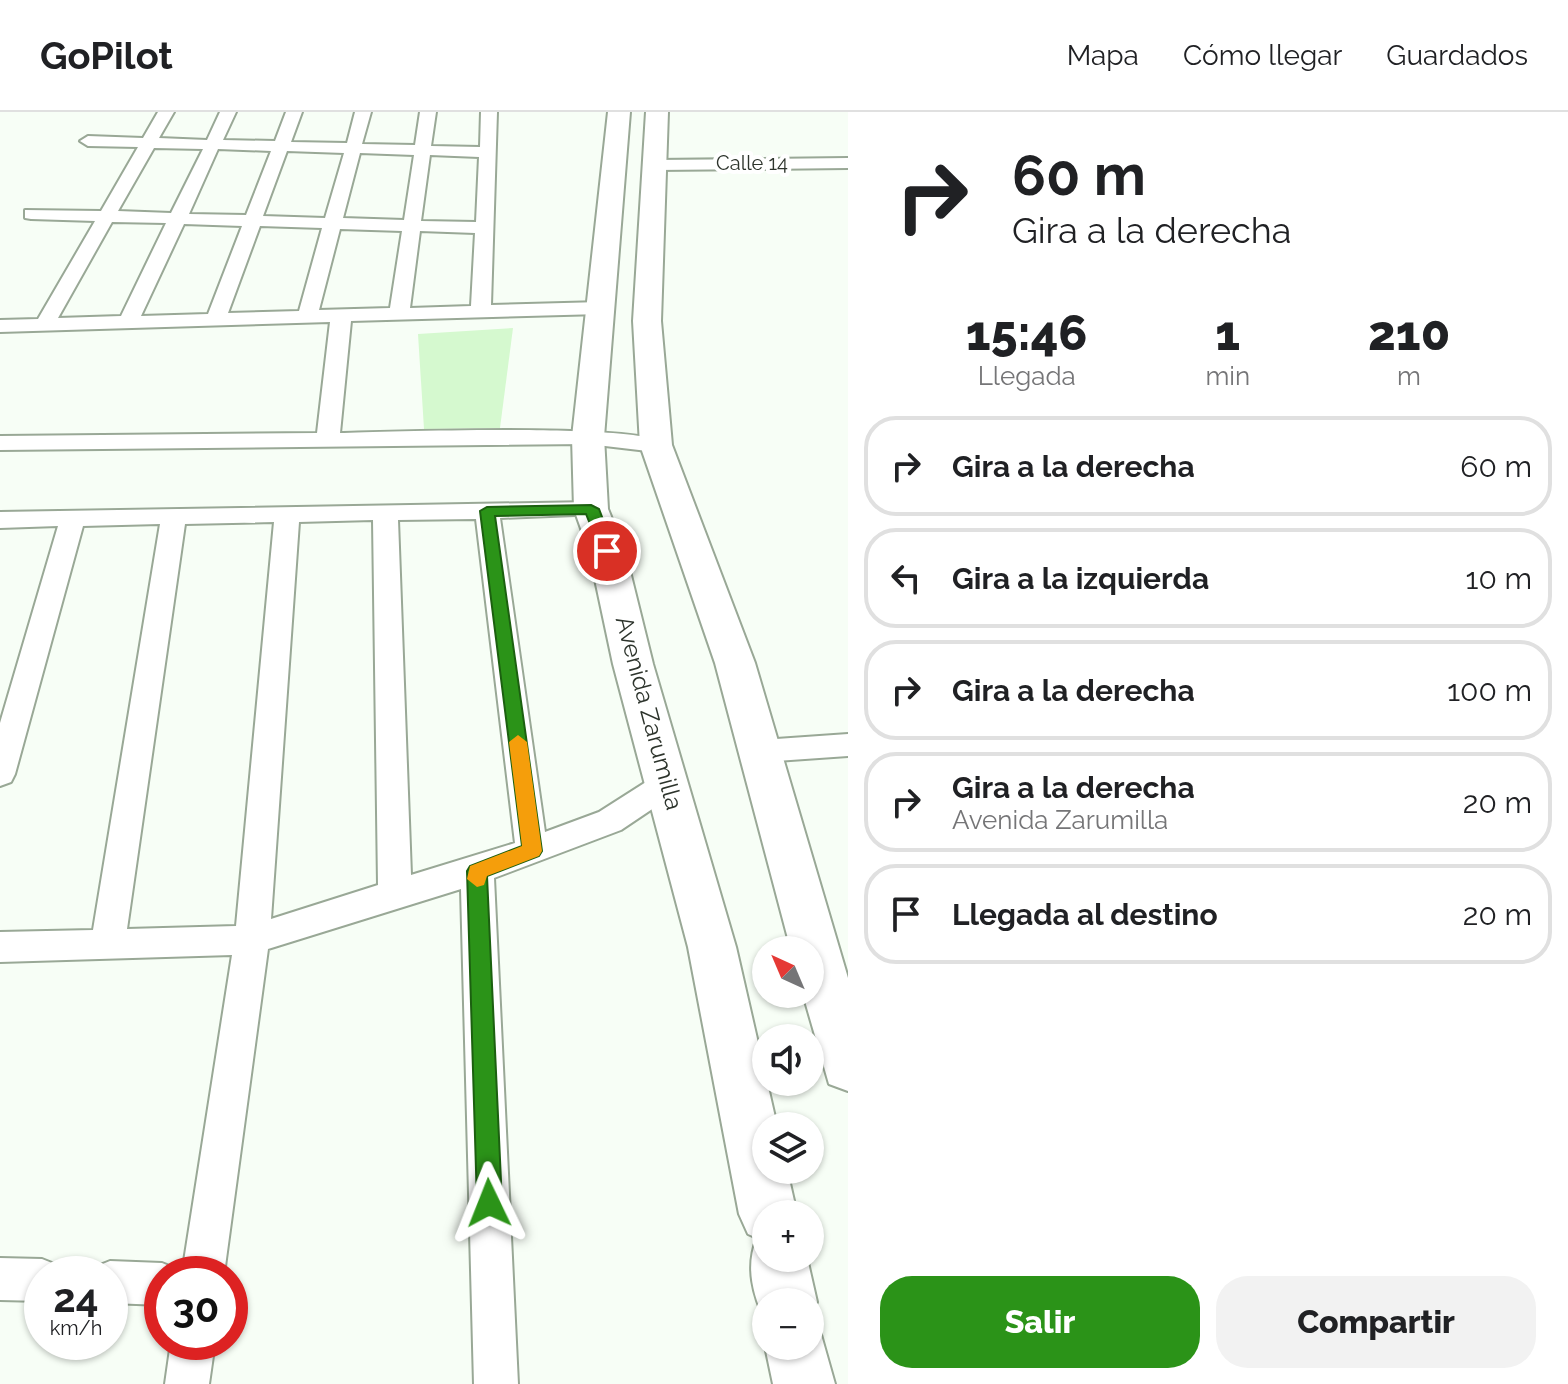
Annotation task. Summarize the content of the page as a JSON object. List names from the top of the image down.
{
  "streets": {
    "street": ["Calle 14", "Avenida Zarumilla"]
  },
  "north": "top left",
  "page": {
    "header": "GoPilot",
    "nav": ["Mapa", "Cómo llegar", "Guardados"],
    "turn": ["60 m", "Gira a la derecha"],
    "eta": [
      "15:46",
      "Llegada",
      "1",
      "min",
      "210",
      "m"
    ],
    "list": [
      {
        "name": "Gira a la derecha",
        "value": "60 m"
      },
      {
        "name": "Gira a la izquierda",
        "value": "10 m"
      },
      {
        "name": "Gira a la derecha",
        "value": "100 m"
      },
      {
        "name": "Gira a la derecha",
        "note": "Avenida Zarumilla",
        "value": "20 m"
      },
      {
        "name": "Llegada al destino",
        "value": "20 m"
      }
    ],
    "map_buttons": ["+", "−"],
    "speed": "24 km/h",
    "limit": "30",
    "buttons": ["Salir", "Compartir"]
  }
}
